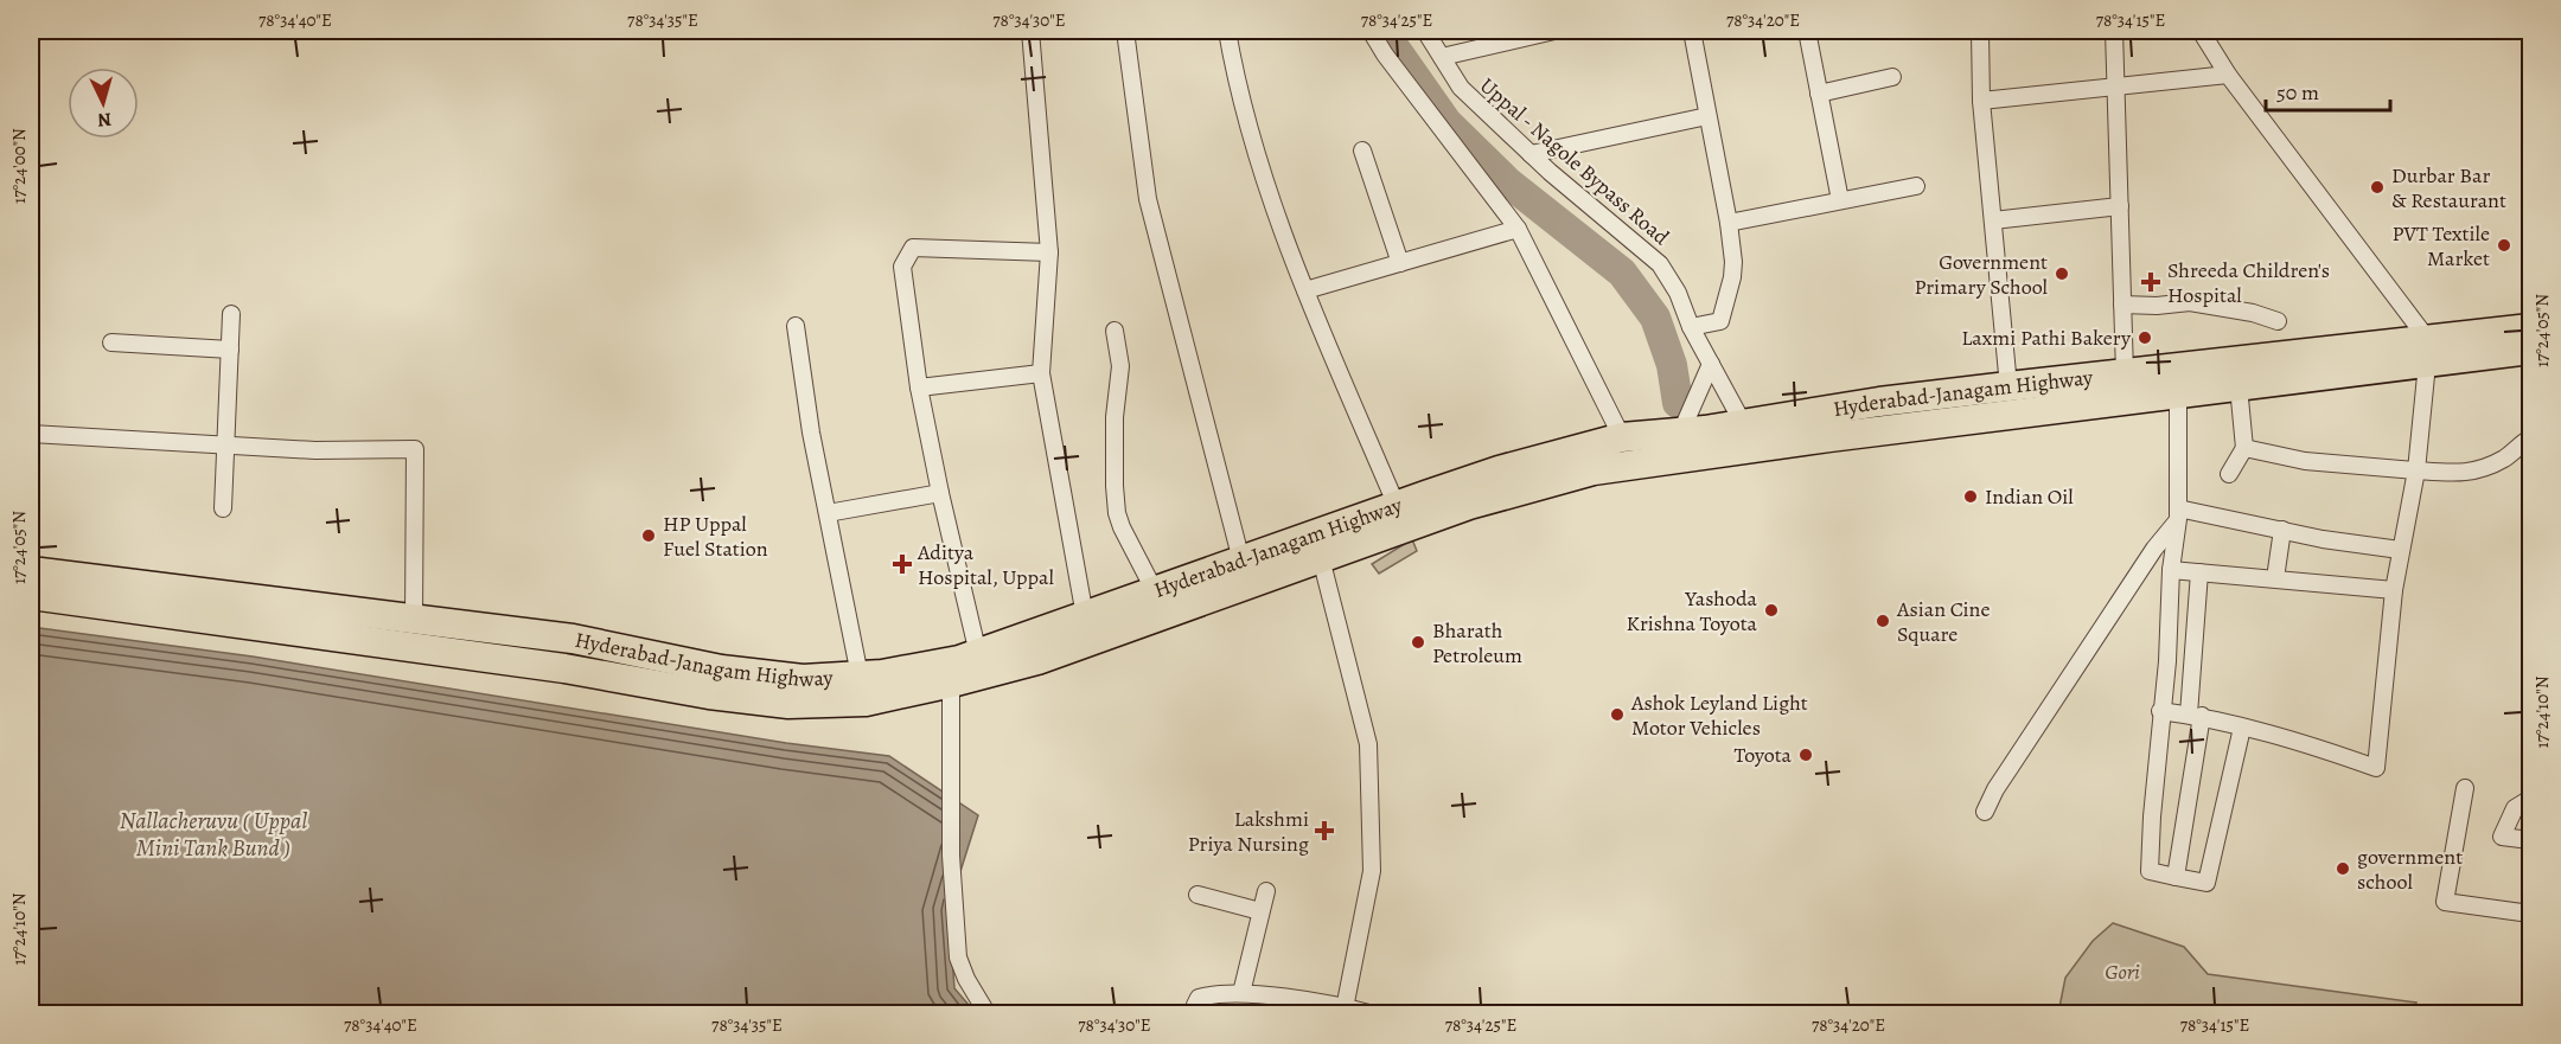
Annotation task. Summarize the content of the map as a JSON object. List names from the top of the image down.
{
  "streets": {
    "highway": ["Hyderabad-Janagam Highway"],
    "street": ["Uppal - Nagole Bypass Road"]
  },
  "crossings": [
    ["Uppal - Nagole Bypass Road", "Hyderabad-Janagam Highway"]
  ],
  "water": ["Nallacheruvu ( Uppal Mini Tank Bund )"],
  "parks": ["Gori"],
  "places": {
    "other": [
      "Durbar Bar & Restaurant",
      "PVT Textile Market",
      "Government Primary School",
      "Laxmi Pathi Bakery",
      "Indian Oil",
      "HP Uppal Fuel Station",
      "Yashoda Krishna Toyota",
      "Asian Cine Square",
      "Bharath Petroleum",
      "Ashok Leyland Light Motor Vehicles",
      "Toyota",
      "government school"
    ],
    "health": ["Shreeda Children's Hospital", "Aditya Hospital, Uppal", "Lakshmi Priya Nursing"]
  },
  "scale_bar": "50 m",
  "north": "bottom",
  "coordinates": [
    "78°34'40\"E",
    "78°34'35\"E",
    "78°34'30\"E",
    "78°34'25\"E",
    "78°34'20\"E",
    "78°34'15\"E",
    "17°24'00\"N",
    "17°24'05\"N",
    "17°24'10\"N"
  ]
}
